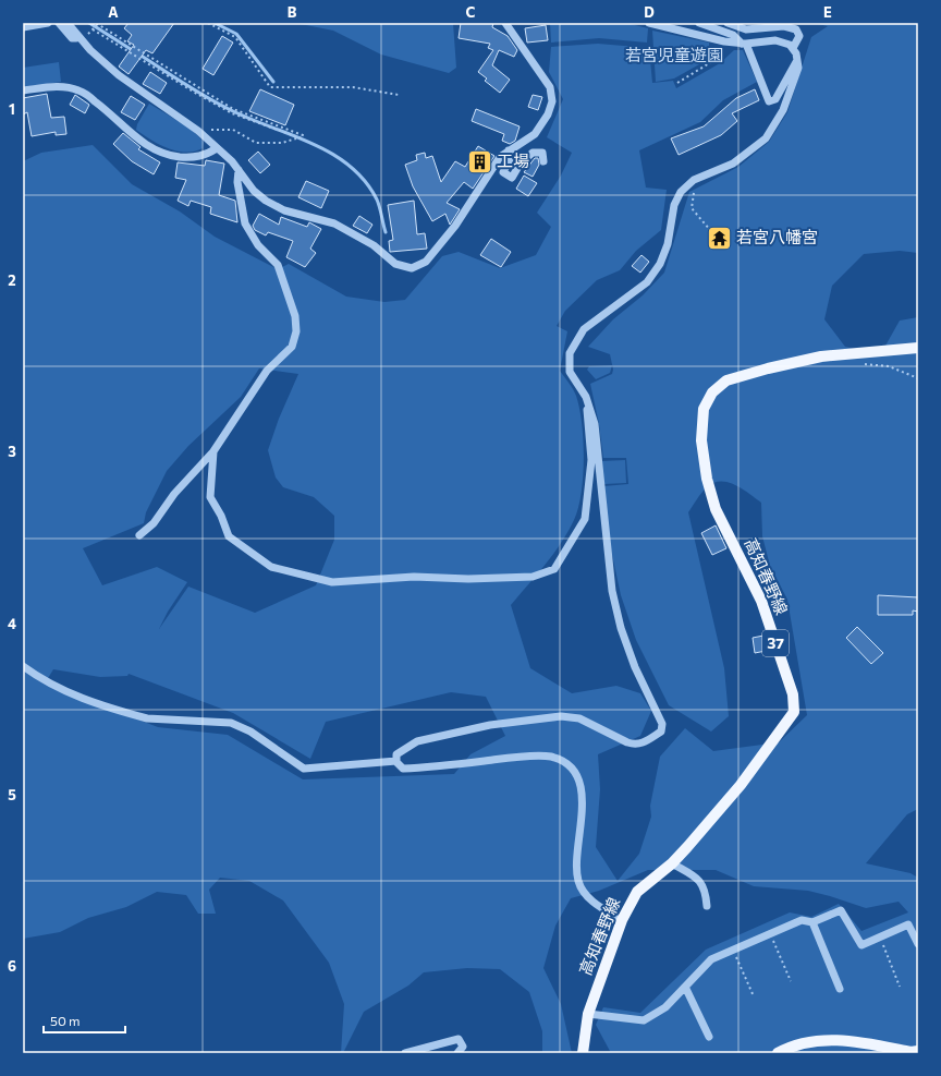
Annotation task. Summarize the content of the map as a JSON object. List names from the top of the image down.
{
  "streets": {
    "main road": ["高知春野線", "37"]
  },
  "parks": ["若宮児童遊園"],
  "places": {
    "building": ["工場"],
    "temple": ["若宮八幡宮"]
  },
  "scale_bar": "50 m",
  "grid": {
    "columns": [
      "A",
      "B",
      "C",
      "D",
      "E"
    ],
    "rows": [
      "1",
      "2",
      "3",
      "4",
      "5",
      "6"
    ]
  }
}
